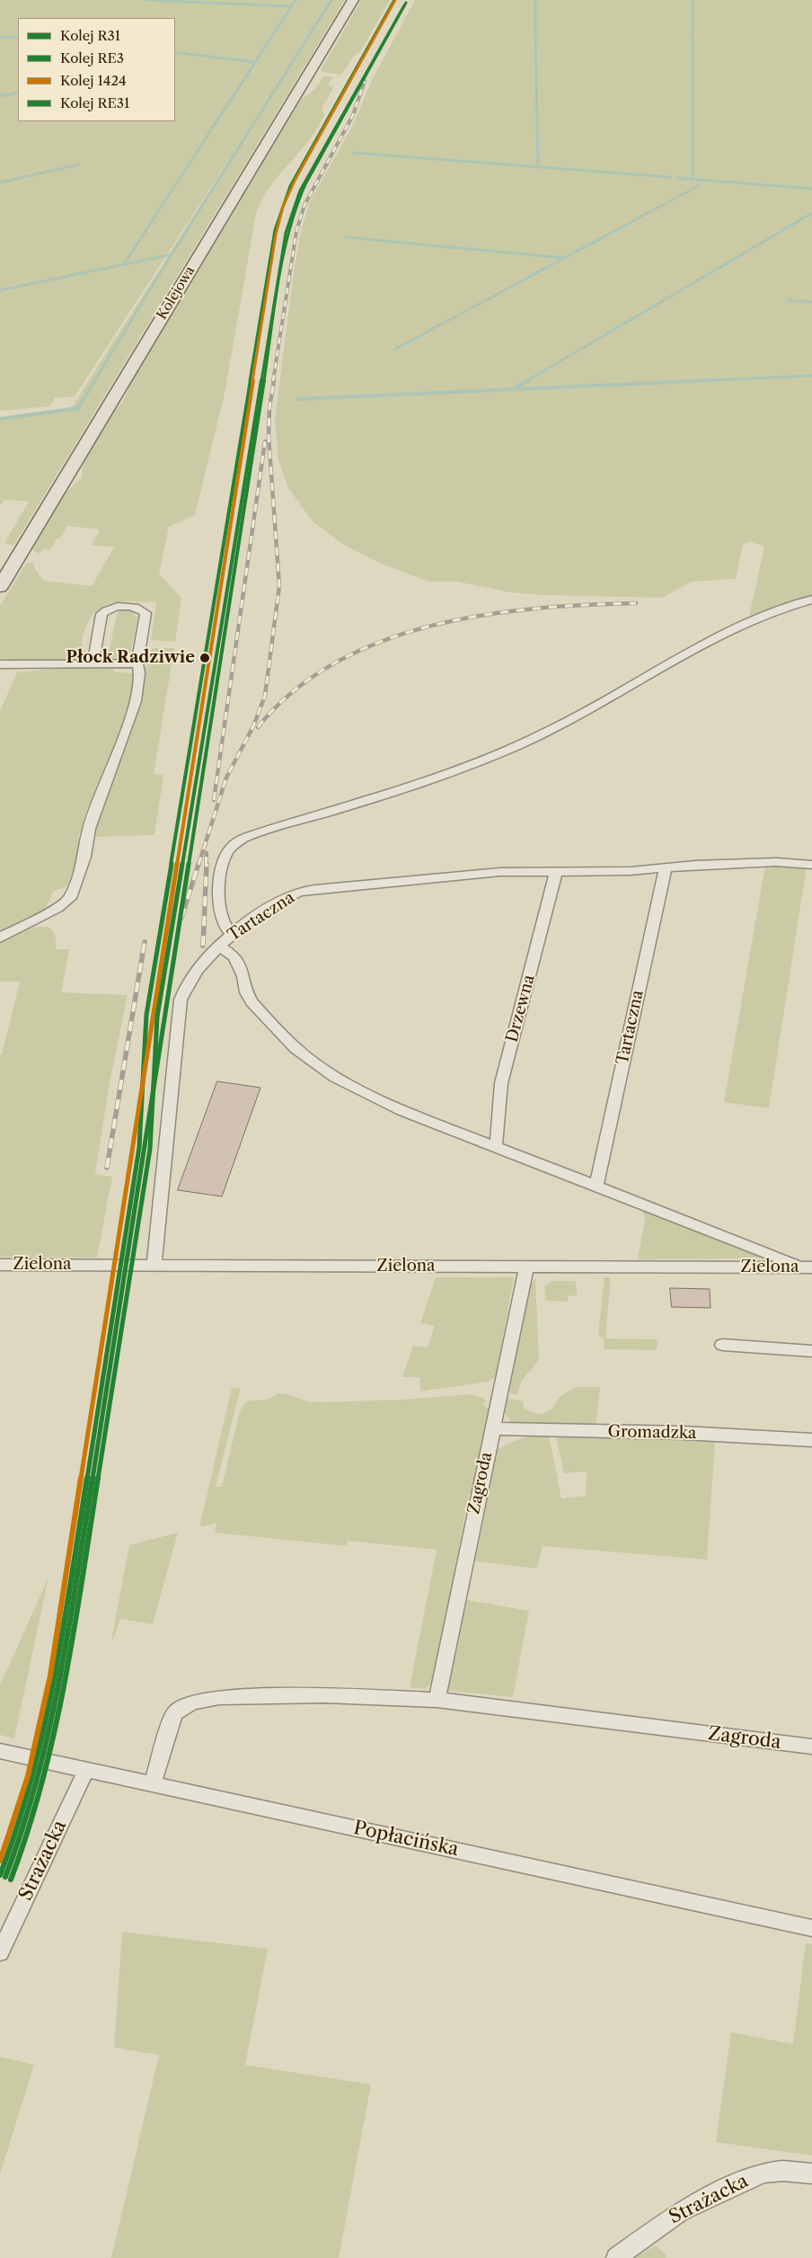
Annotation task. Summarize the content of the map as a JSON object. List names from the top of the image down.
{
  "streets": {
    "main road": ["Kolejowa"],
    "street": [
      "Tartaczna",
      "Drzewna",
      "Zielona",
      "Gromadzka",
      "Zagroda",
      "Popłacińska",
      "Strażacka"
    ]
  },
  "crossings": [
    ["Tartaczna", "Drzewna"],
    ["Tartaczna", "Zielona"],
    ["Zielona", "Zagroda"],
    ["Gromadzka", "Zagroda"],
    ["Zagroda", "Popłacińska"],
    ["Popłacińska", "Strażacka"]
  ],
  "places": ["Płock Radziwie"],
  "lines": [
    "rail line R31",
    "rail line 1424",
    "rail line RE3",
    "rail line RE31"
  ],
  "legend": [
    "Kolej R31",
    "Kolej RE3",
    "Kolej 1424",
    "Kolej RE31"
  ]
}
